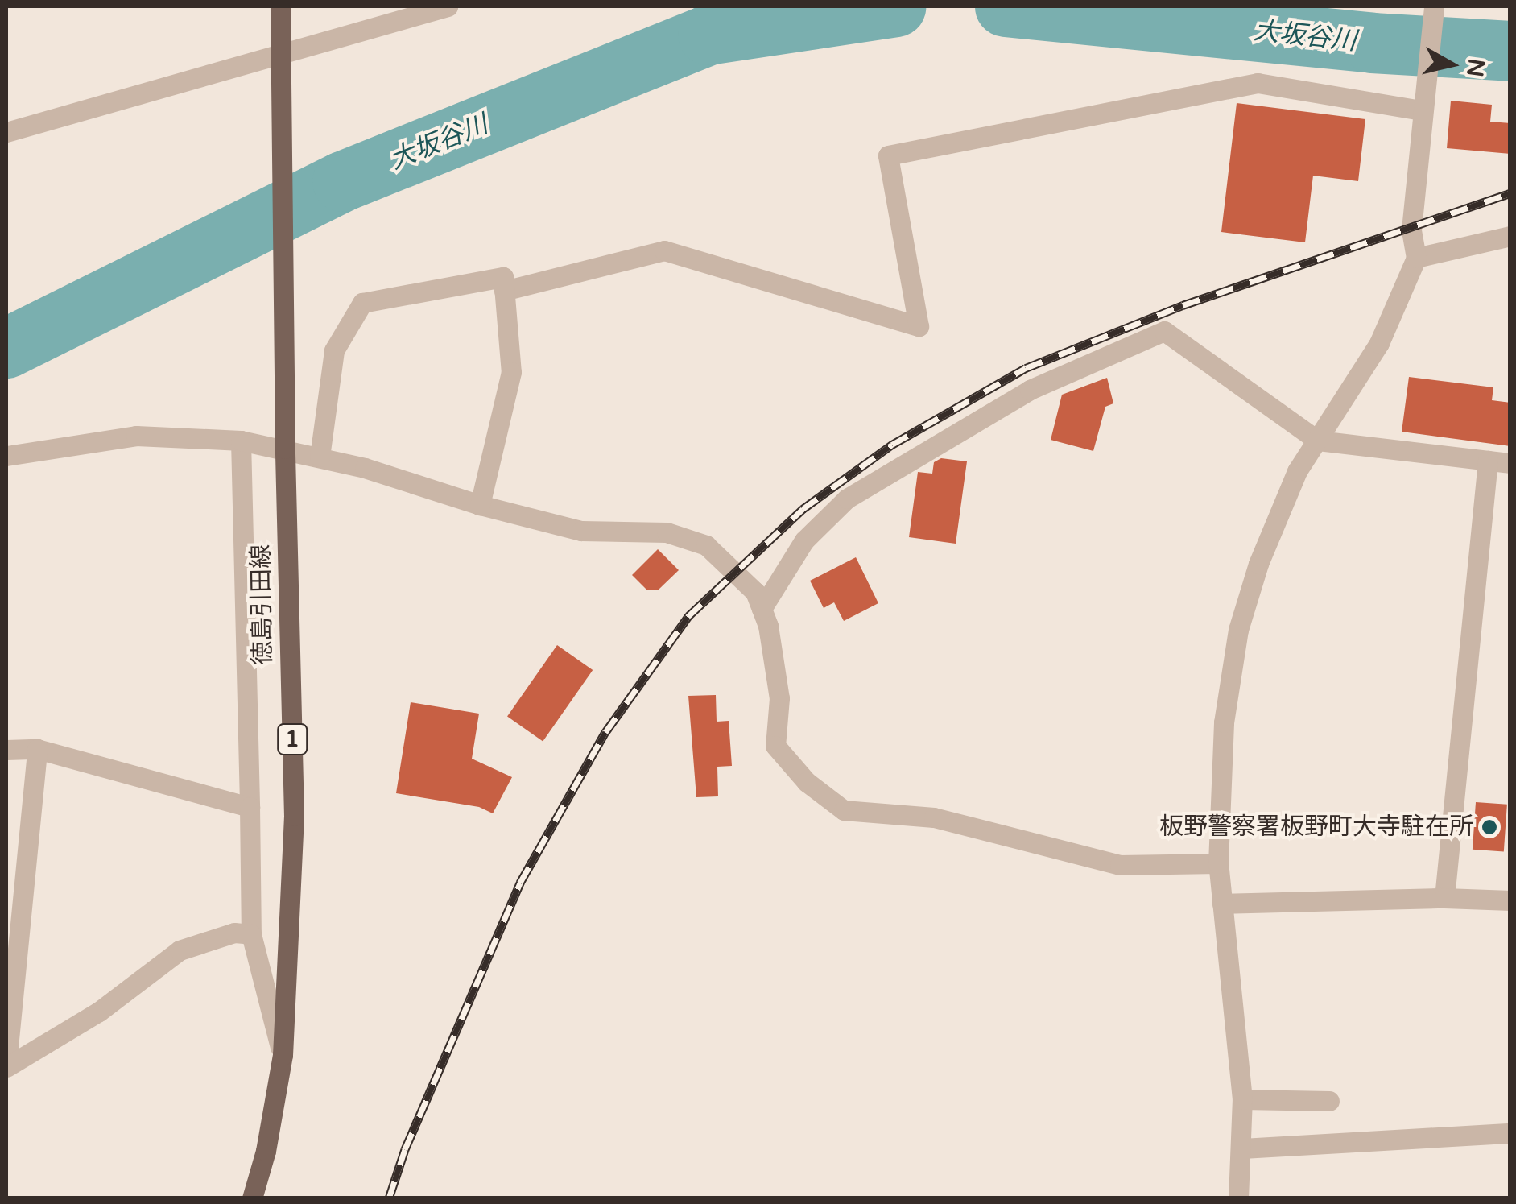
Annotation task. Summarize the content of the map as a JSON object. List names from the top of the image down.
{
  "streets": {
    "main road": ["徳島引田線", "1"]
  },
  "water": ["大坂谷川"],
  "places": ["板野警察署板野町大寺駐在所"],
  "north": "right"
}
